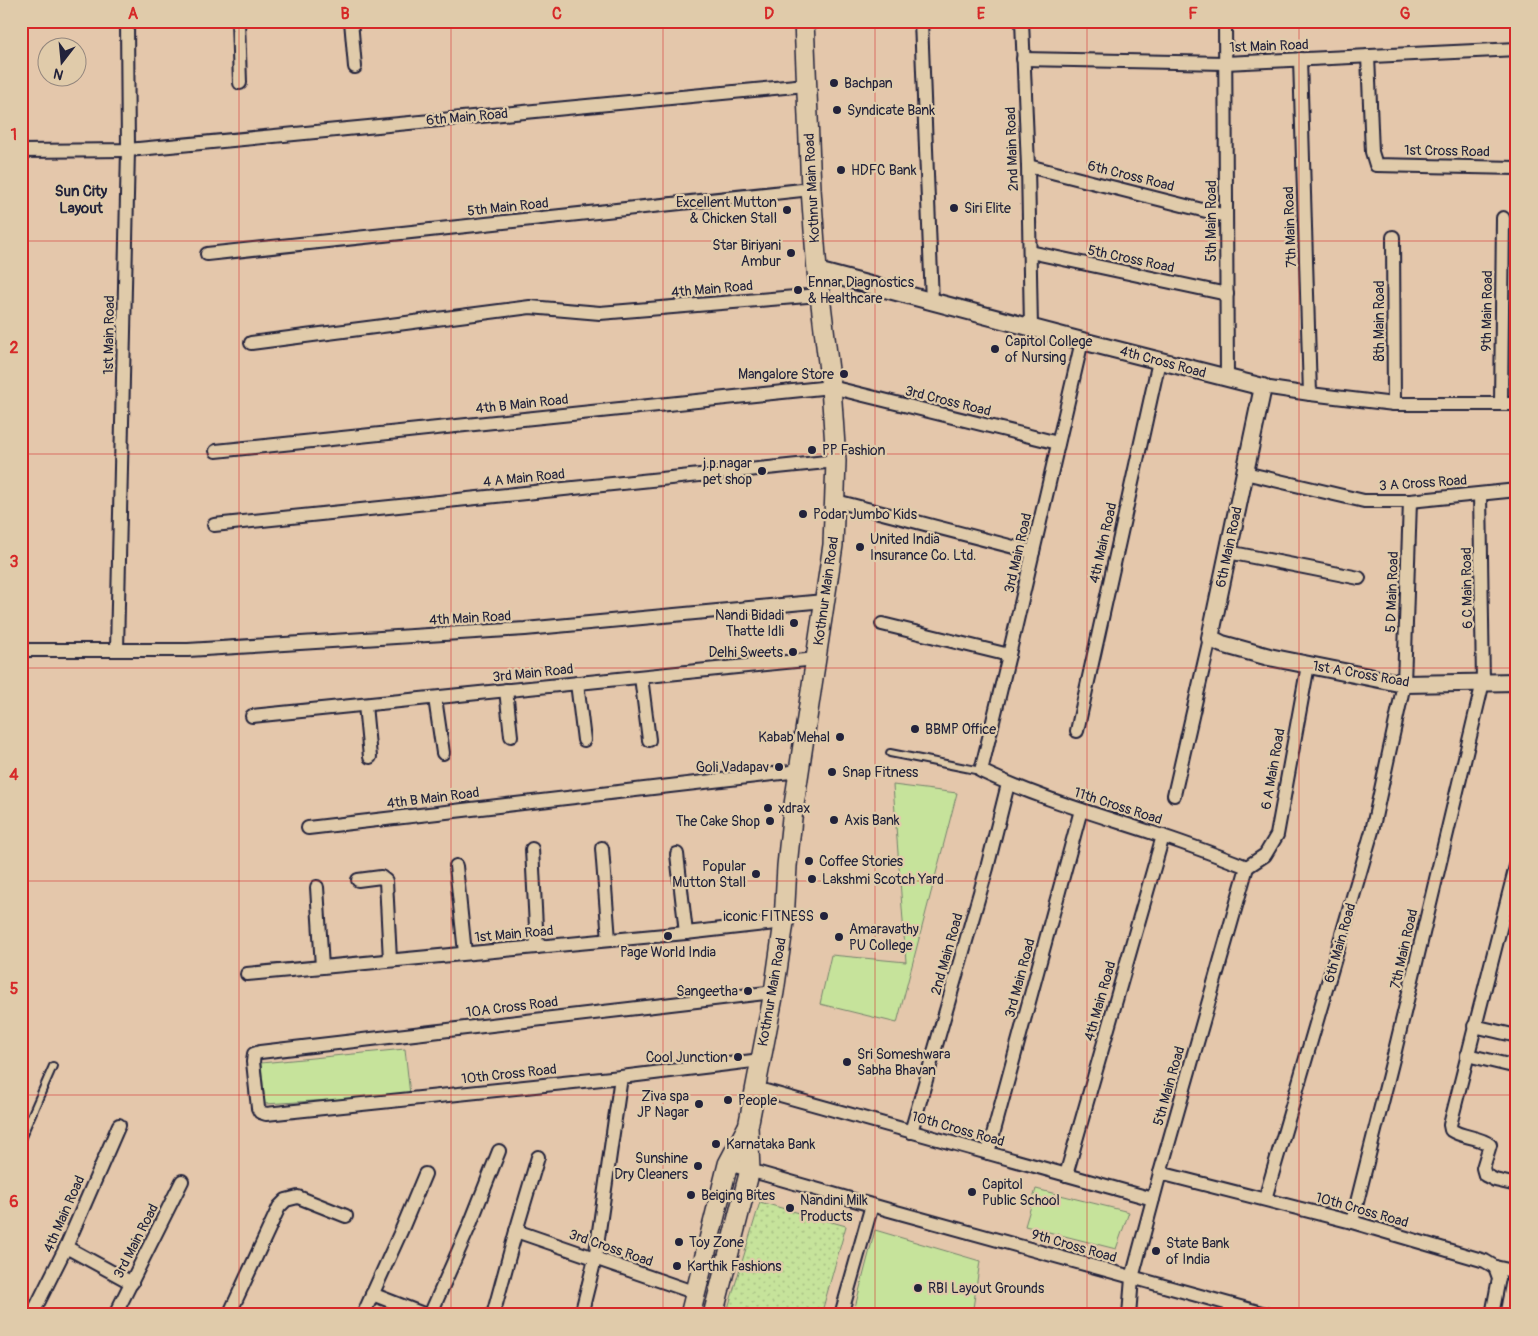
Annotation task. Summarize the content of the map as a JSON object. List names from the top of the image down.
{
  "streets": {
    "main road": ["Kothnur Main Road"],
    "street": [
      "1st Main Road",
      "6th Main Road",
      "2nd Main Road",
      "1st Cross Road",
      "6th Cross Road",
      "5th Main Road",
      "7th Main Road",
      "5th Cross Road",
      "4th Main Road",
      "9th Main Road",
      "8th Main Road",
      "4th Cross Road",
      "3rd Cross Road",
      "4th B Main Road",
      "4 A Main Road",
      "3 A Cross Road",
      "3rd Main Road",
      "6 C Main Road",
      "5 D Main Road",
      "1st A Cross Road",
      "6 A Main Road",
      "11th Cross Road",
      "10A Cross Road",
      "10th Cross Road",
      "9th Cross Road"
    ]
  },
  "crossings": [
    ["1st Main Road", "6th Main Road"],
    ["1st Main Road", "2nd Main Road"],
    ["1st Main Road", "1st Cross Road"],
    ["1st Main Road", "Kothnur Main Road"],
    ["1st Main Road", "5th Main Road"],
    ["1st Main Road", "7th Main Road"],
    ["1st Main Road", "4th Main Road"],
    ["6th Main Road", "Kothnur Main Road"],
    ["6th Main Road", "4th Cross Road"],
    ["6th Main Road", "3 A Cross Road"],
    ["6th Main Road", "5 D Main Road"],
    ["6th Main Road", "1st A Cross Road"],
    ["6th Main Road", "10th Cross Road"],
    ["2nd Main Road", "6th Cross Road"],
    ["2nd Main Road", "5th Cross Road"],
    ["2nd Main Road", "4th Cross Road"],
    ["2nd Main Road", "11th Cross Road"],
    ["2nd Main Road", "10th Cross Road"],
    ["6th Cross Road", "5th Main Road"],
    ["Kothnur Main Road", "5th Main Road"],
    ["Kothnur Main Road", "4th Main Road"],
    ["Kothnur Main Road", "4th Cross Road"],
    ["Kothnur Main Road", "3rd Cross Road"],
    ["Kothnur Main Road", "4th B Main Road"],
    ["Kothnur Main Road", "4 A Main Road"],
    ["Kothnur Main Road", "3rd Main Road"],
    ["Kothnur Main Road", "10A Cross Road"],
    ["Kothnur Main Road", "10th Cross Road"],
    ["Kothnur Main Road", "9th Cross Road"],
    ["5th Main Road", "5th Cross Road"],
    ["5th Main Road", "4th Cross Road"],
    ["5th Main Road", "6 A Main Road"],
    ["5th Main Road", "11th Cross Road"],
    ["5th Main Road", "10th Cross Road"],
    ["5th Main Road", "9th Cross Road"],
    ["7th Main Road", "4th Cross Road"],
    ["7th Main Road", "6 C Main Road"],
    ["7th Main Road", "1st A Cross Road"],
    ["7th Main Road", "10th Cross Road"],
    ["4th Main Road", "4th Cross Road"],
    ["4th Main Road", "11th Cross Road"],
    ["4th Main Road", "10th Cross Road"],
    ["9th Main Road", "4th Cross Road"],
    ["8th Main Road", "4th Cross Road"],
    ["4th Cross Road", "3rd Main Road"],
    ["3rd Cross Road", "4th B Main Road"],
    ["3rd Cross Road", "3rd Main Road"],
    ["3 A Cross Road", "6 C Main Road"],
    ["3 A Cross Road", "5 D Main Road"],
    ["3rd Main Road", "11th Cross Road"],
    ["3rd Main Road", "10th Cross Road"],
    ["6 C Main Road", "1st A Cross Road"],
    ["5 D Main Road", "1st A Cross Road"],
    ["1st A Cross Road", "6 A Main Road"],
    ["6 A Main Road", "11th Cross Road"],
    ["10A Cross Road", "10th Cross Road"]
  ],
  "districts": ["Sun City Layout"],
  "places": [
    "Bachpan",
    "Syndicate Bank",
    "HDFC Bank",
    "Siri Elite",
    "Excellent Mutton & Chicken Stall",
    "Star Biriyani Ambur",
    "Ennar Diagnostics & Healthcare",
    "Capitol College of Nursing",
    "Mangalore Store",
    "PP Fashion",
    "j.p.nagar pet shop",
    "Podar Jumbo Kids",
    "United India Insurance Co. Ltd.",
    "Nandi Bidadi Thatte Idli",
    "Delhi Sweets",
    "BBMP Office",
    "Kabab Mehal",
    "Goli Vadapav",
    "Snap Fitness",
    "xdrax",
    "Axis Bank",
    "The Cake Shop",
    "Coffee Stories",
    "Popular Mutton Stall",
    "Lakshmi Scotch Yard",
    "iconic FITNESS",
    "Page World India",
    "Amaravathy PU College",
    "Sangeetha",
    "Cool Junction",
    "Sri Someshwara Sabha Bhavan",
    "People",
    "Ziva spa JP Nagar",
    "Karnataka Bank",
    "Sunshine Dry Cleaners",
    "Capitol Public School",
    "Beiging Bites",
    "Nandini Milk Products",
    "Toy Zone",
    "State Bank of India",
    "Karthik Fashions",
    "RBI Layout Grounds"
  ],
  "north": "bottom",
  "grid": {
    "columns": [
      "A",
      "B",
      "C",
      "D",
      "E",
      "F",
      "G"
    ],
    "rows": [
      "1",
      "2",
      "3",
      "4",
      "5",
      "6"
    ]
  }
}
